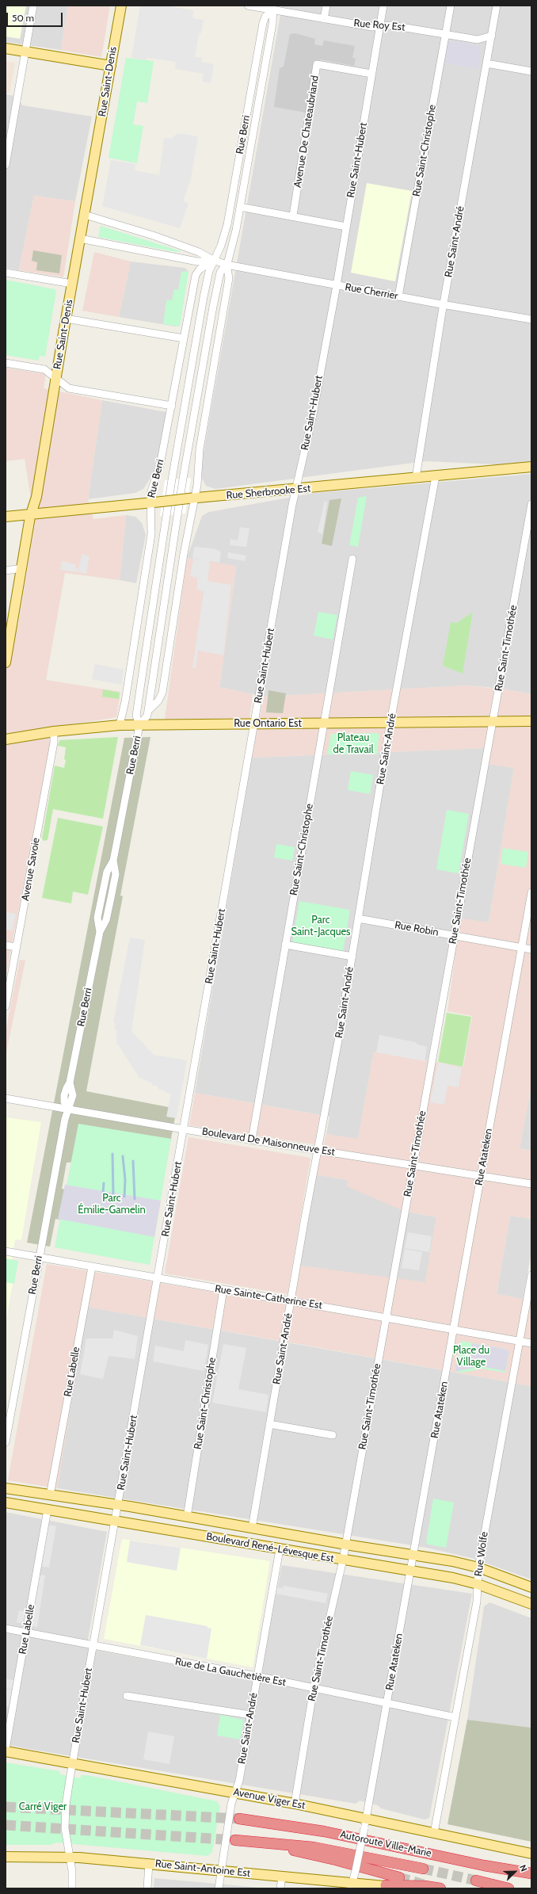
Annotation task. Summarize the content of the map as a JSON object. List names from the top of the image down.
{
  "streets": {
    "highway": ["Autoroute Ville-Marie"],
    "main road": [
      "Rue Saint-Denis",
      "Rue Sherbrooke Est",
      "Rue Ontario Est",
      "Boulevard René-Lévesque Est",
      "Avenue Viger Est",
      "Rue Saint-Antoine Est"
    ],
    "street": [
      "Rue Roy Est",
      "Avenue De Chateaubriand",
      "Rue Berri",
      "Rue Saint-Christophe",
      "Rue Saint-Hubert",
      "Rue Saint-André",
      "Rue Cherrier",
      "Rue Saint-Timothée",
      "Avenue Savoie",
      "Rue Robin",
      "Boulevard De Maisonneuve Est",
      "Rue Atateken",
      "Rue Sainte-Catherine Est",
      "Rue Labelle",
      "Rue Wolfe",
      "Rue de La Gauchetière Est"
    ]
  },
  "crossings": [
    ["Rue Roy Est", "Rue Berri"],
    ["Rue Roy Est", "Rue Saint-Christophe"],
    ["Rue Roy Est", "Rue Saint-Hubert"],
    ["Rue Roy Est", "Rue Saint-André"],
    ["Rue Saint-Denis", "Rue Cherrier"],
    ["Rue Saint-Denis", "Rue Sherbrooke Est"],
    ["Avenue De Chateaubriand", "Rue Saint-Hubert"],
    ["Rue Berri", "Rue Cherrier"],
    ["Rue Berri", "Rue Sherbrooke Est"],
    ["Rue Berri", "Rue Ontario Est"],
    ["Rue Berri", "Boulevard De Maisonneuve Est"],
    ["Rue Berri", "Rue Sainte-Catherine Est"],
    ["Rue Saint-Christophe", "Rue Cherrier"],
    ["Rue Saint-Christophe", "Rue Ontario Est"],
    ["Rue Saint-Christophe", "Boulevard De Maisonneuve Est"],
    ["Rue Saint-Christophe", "Rue Sainte-Catherine Est"],
    ["Rue Saint-Christophe", "Boulevard René-Lévesque Est"],
    ["Rue Saint-Hubert", "Rue Cherrier"],
    ["Rue Saint-Hubert", "Rue Sherbrooke Est"],
    ["Rue Saint-Hubert", "Rue Ontario Est"],
    ["Rue Saint-Hubert", "Boulevard De Maisonneuve Est"],
    ["Rue Saint-Hubert", "Rue Sainte-Catherine Est"],
    ["Rue Saint-Hubert", "Boulevard René-Lévesque Est"],
    ["Rue Saint-Hubert", "Rue de La Gauchetière Est"],
    ["Rue Saint-Hubert", "Avenue Viger Est"],
    ["Rue Saint-Hubert", "Rue Saint-Antoine Est"],
    ["Rue Saint-André", "Rue Cherrier"],
    ["Rue Saint-André", "Rue Sherbrooke Est"],
    ["Rue Saint-André", "Rue Ontario Est"],
    ["Rue Saint-André", "Rue Robin"],
    ["Rue Saint-André", "Boulevard De Maisonneuve Est"],
    ["Rue Saint-André", "Rue Sainte-Catherine Est"],
    ["Rue Saint-André", "Boulevard René-Lévesque Est"],
    ["Rue Saint-André", "Rue de La Gauchetière Est"],
    ["Rue Saint-André", "Avenue Viger Est"],
    ["Rue Saint-André", "Rue Saint-Antoine Est"],
    ["Rue Saint-Timothée", "Rue Ontario Est"],
    ["Rue Saint-Timothée", "Rue Robin"],
    ["Rue Saint-Timothée", "Boulevard De Maisonneuve Est"],
    ["Rue Saint-Timothée", "Rue Sainte-Catherine Est"],
    ["Rue Saint-Timothée", "Boulevard René-Lévesque Est"],
    ["Rue Saint-Timothée", "Rue de La Gauchetière Est"],
    ["Rue Saint-Timothée", "Avenue Viger Est"],
    ["Rue Ontario Est", "Avenue Savoie"],
    ["Rue Robin", "Rue Atateken"],
    ["Boulevard De Maisonneuve Est", "Rue Atateken"],
    ["Rue Atateken", "Rue Sainte-Catherine Est"],
    ["Rue Atateken", "Boulevard René-Lévesque Est"],
    ["Rue Atateken", "Rue de La Gauchetière Est"],
    ["Rue Atateken", "Avenue Viger Est"],
    ["Rue Atateken", "Rue Saint-Antoine Est"],
    ["Rue Sainte-Catherine Est", "Rue Labelle"],
    ["Rue Sainte-Catherine Est", "Rue Wolfe"],
    ["Rue Labelle", "Boulevard René-Lévesque Est"],
    ["Rue Labelle", "Rue de La Gauchetière Est"],
    ["Rue Labelle", "Avenue Viger Est"],
    ["Boulevard René-Lévesque Est", "Rue Wolfe"],
    ["Rue Wolfe", "Rue de La Gauchetière Est"],
    ["Rue Wolfe", "Avenue Viger Est"]
  ],
  "parks": [
    "Plateau de Travail",
    "Parc Saint-Jacques",
    "Parc Émilie-Gamelin",
    "Place du Village",
    "Carré Viger"
  ],
  "scale_bar": "50 m",
  "north": "top right"
}
